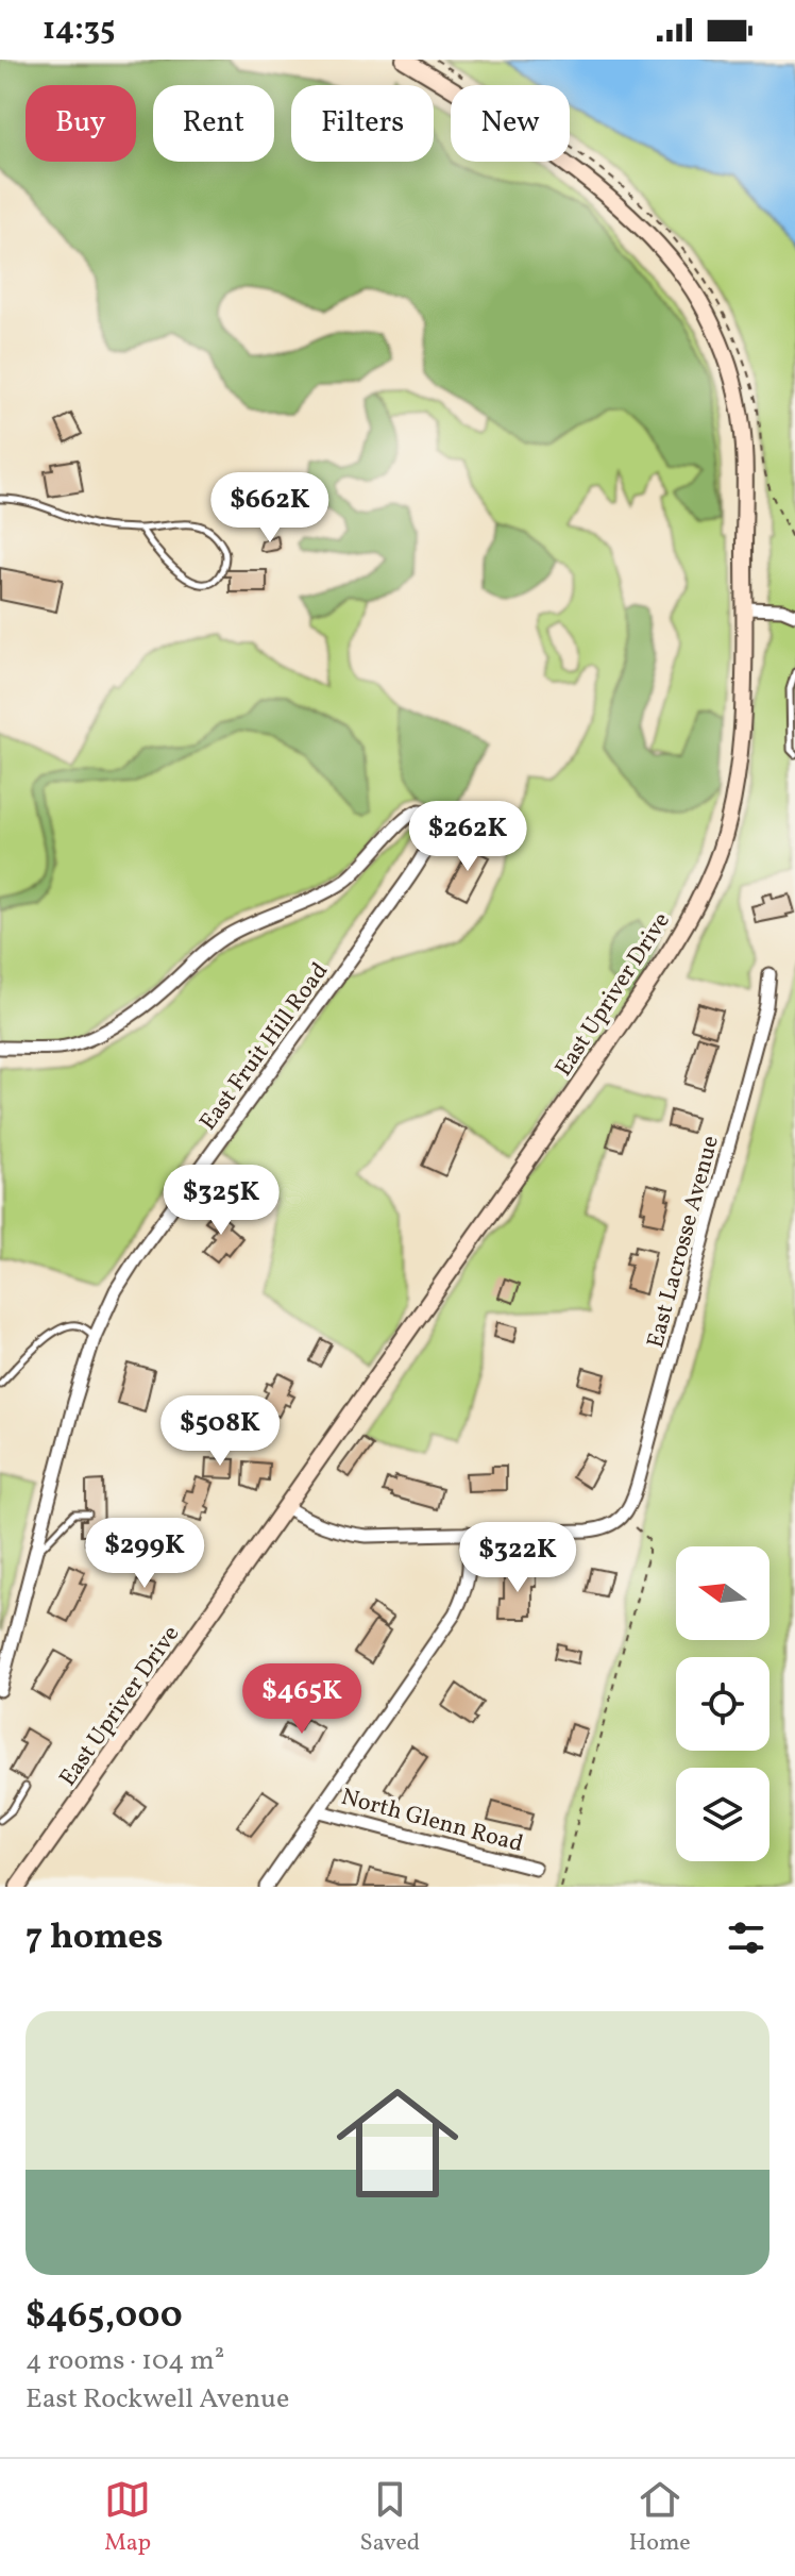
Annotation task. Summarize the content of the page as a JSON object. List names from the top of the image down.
{
  "streets": {
    "street": [
      "East Upriver Drive",
      "East Fruit Hill Road",
      "East Lacrosse Avenue",
      "North Glenn Road"
    ]
  },
  "north": "left",
  "page": {
    "status": "14:35",
    "chip": [
      "Buy",
      "Rent",
      "Filters",
      "New"
    ],
    "price": [
      "$662K",
      "$262K",
      "$325K",
      "$508K",
      "$299K",
      "$322K",
      "$465K"
    ],
    "heading": "7 homes",
    "list": [
      {
        "name": "$465,000",
        "note": "4 rooms · 104 m² · East Rockwell Avenue"
      }
    ],
    "tabs": ["Map", "Saved", "Home"]
  }
}
